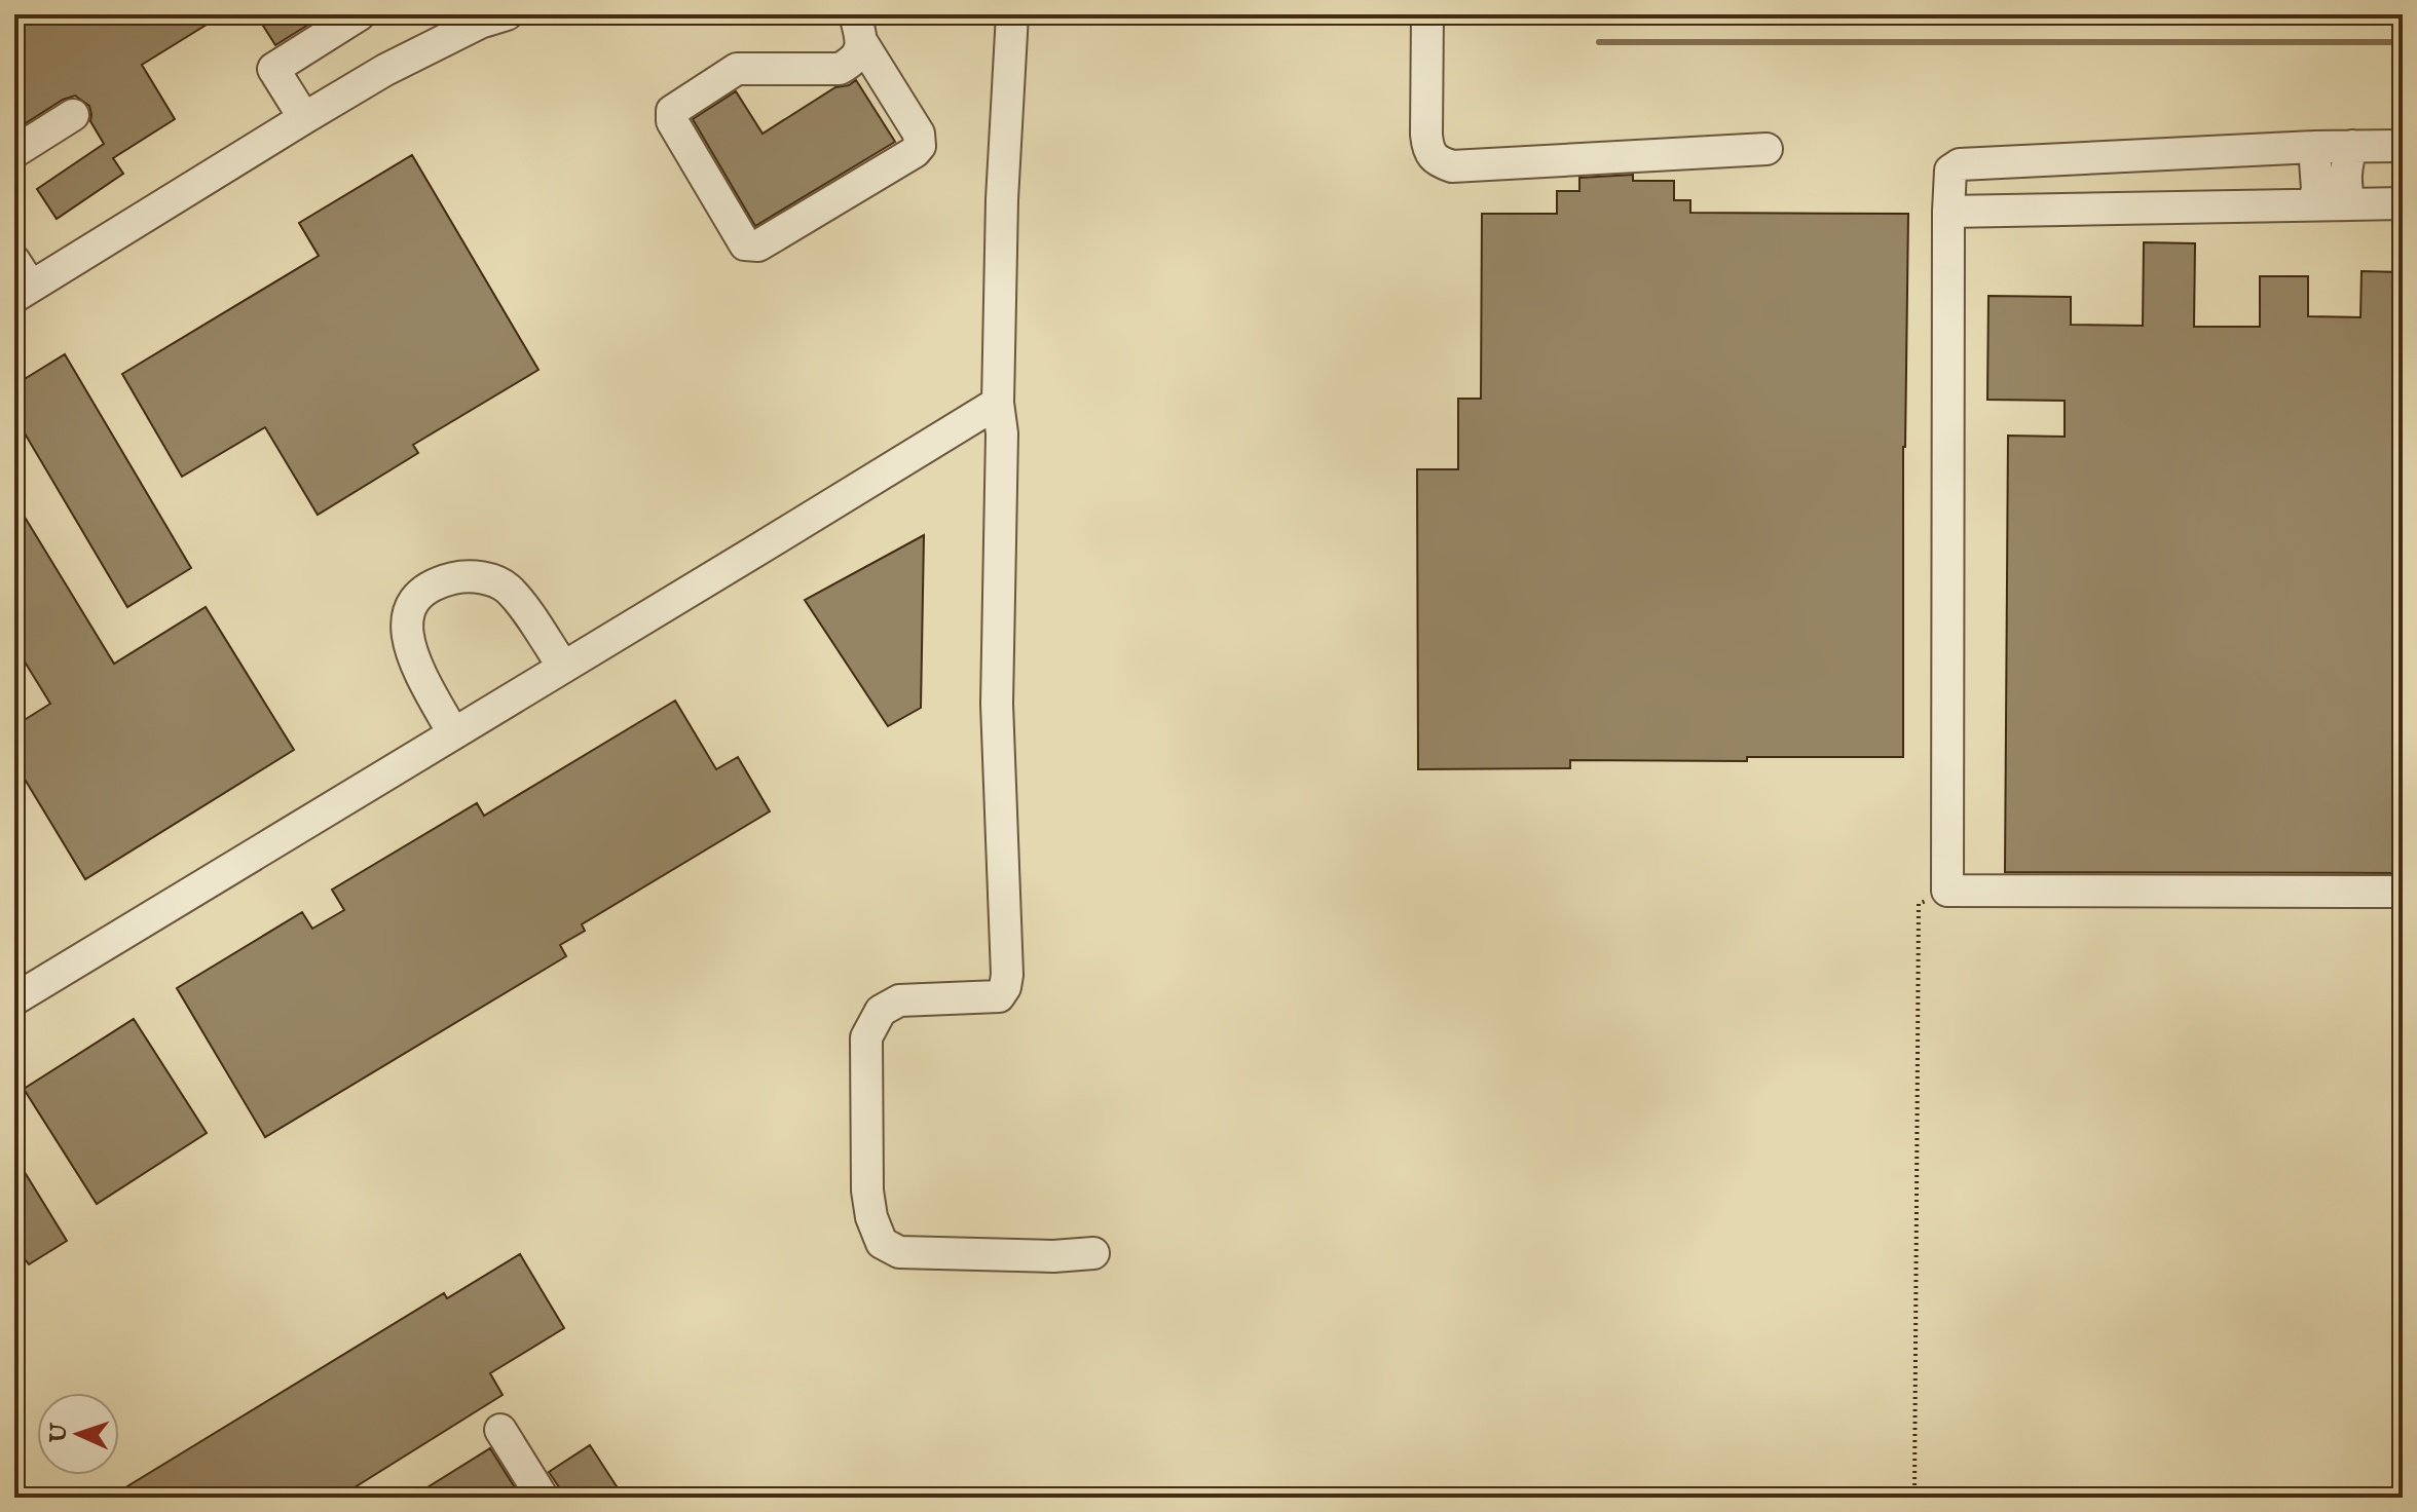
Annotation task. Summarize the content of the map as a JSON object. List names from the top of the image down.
{
  "north": "left"
}
